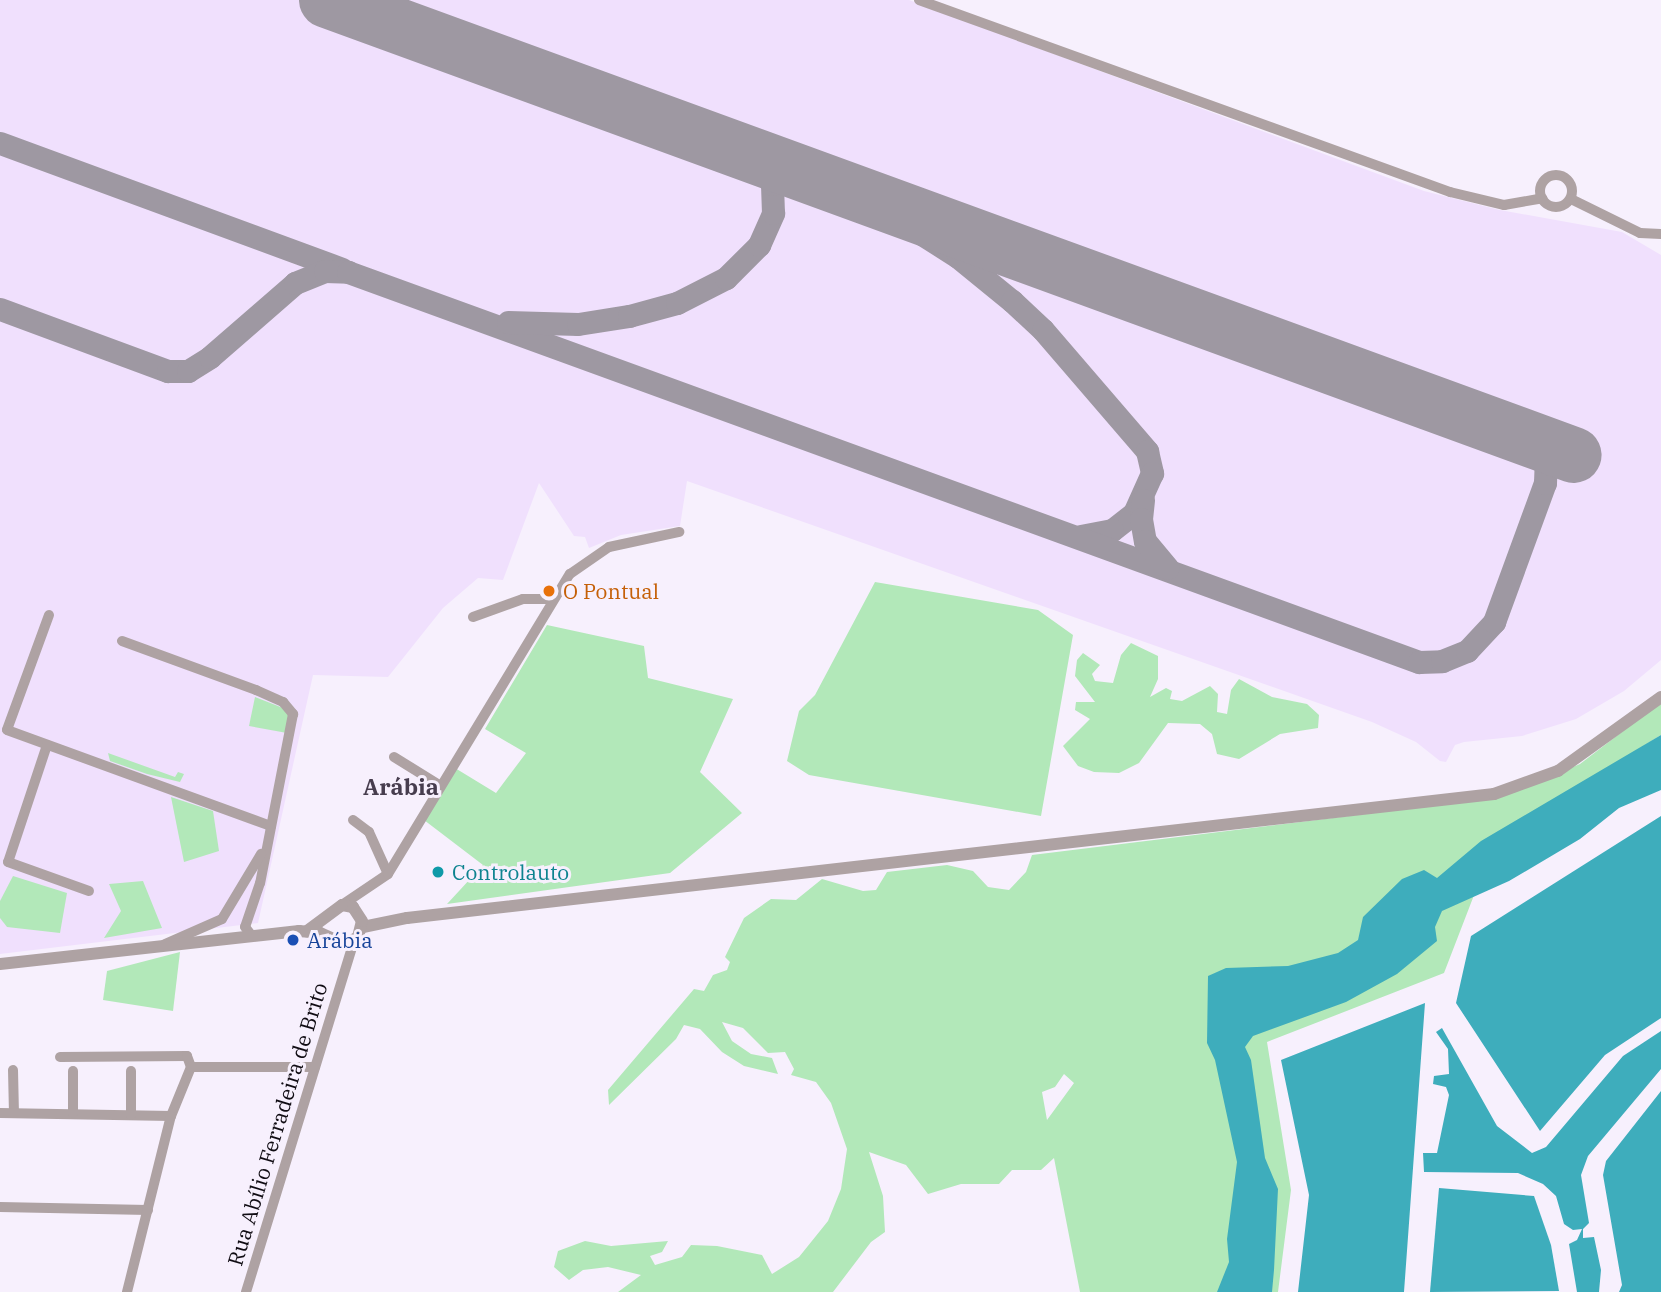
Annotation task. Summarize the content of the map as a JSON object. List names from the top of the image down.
{
  "streets": {
    "street": ["Rua Abílio Ferradeira de Brito"]
  },
  "districts": ["Arábia"],
  "places": ["O Pontual", "Controlauto", "Arábia"]
}
